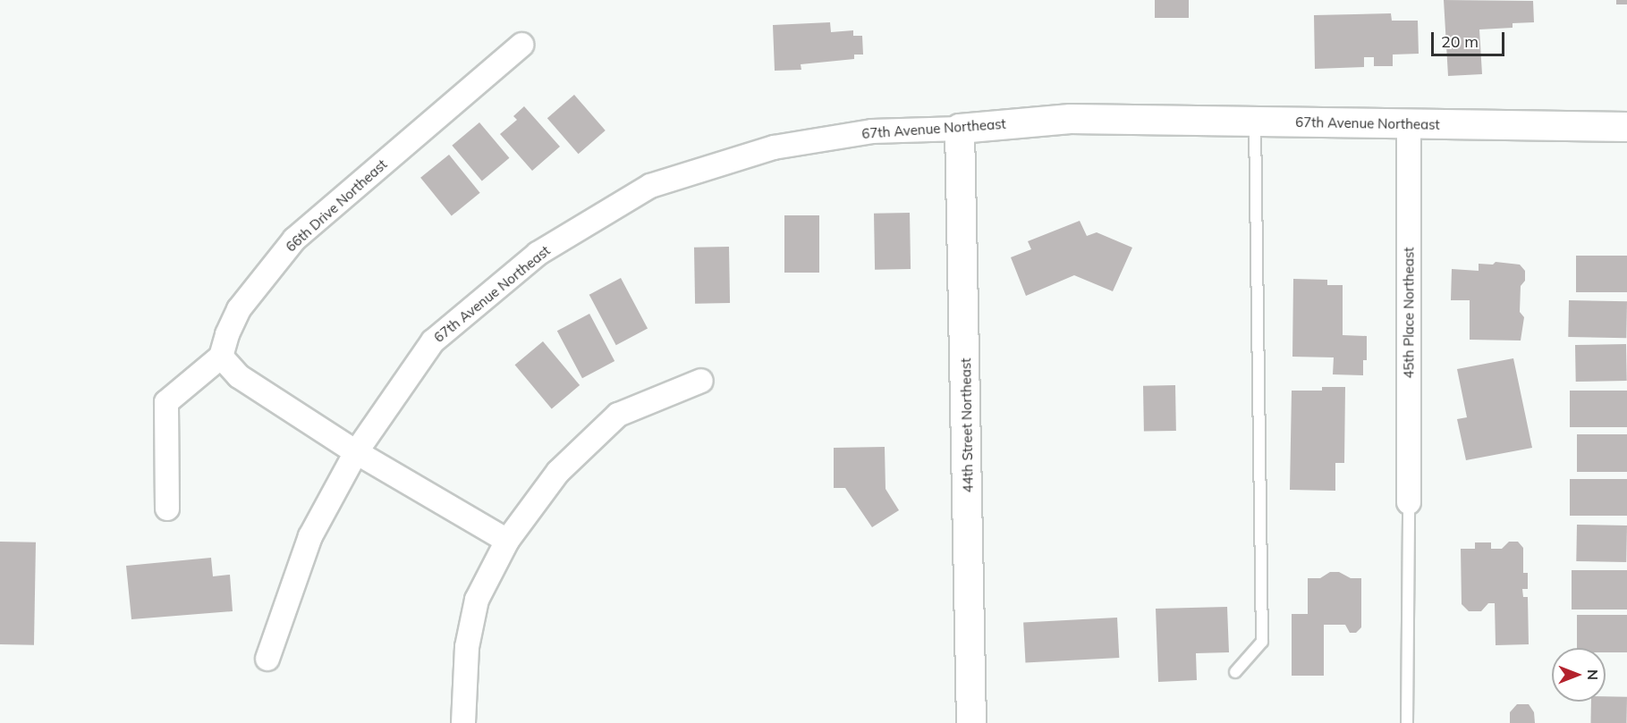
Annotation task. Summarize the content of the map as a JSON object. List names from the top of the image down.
{
  "streets": {
    "street": [
      "67th Avenue Northeast",
      "66th Drive Northeast",
      "45th Place Northeast",
      "44th Street Northeast"
    ]
  },
  "crossings": [
    ["67th Avenue Northeast", "45th Place Northeast"],
    ["67th Avenue Northeast", "44th Street Northeast"]
  ],
  "scale_bar": "20 m",
  "north": "right"
}
